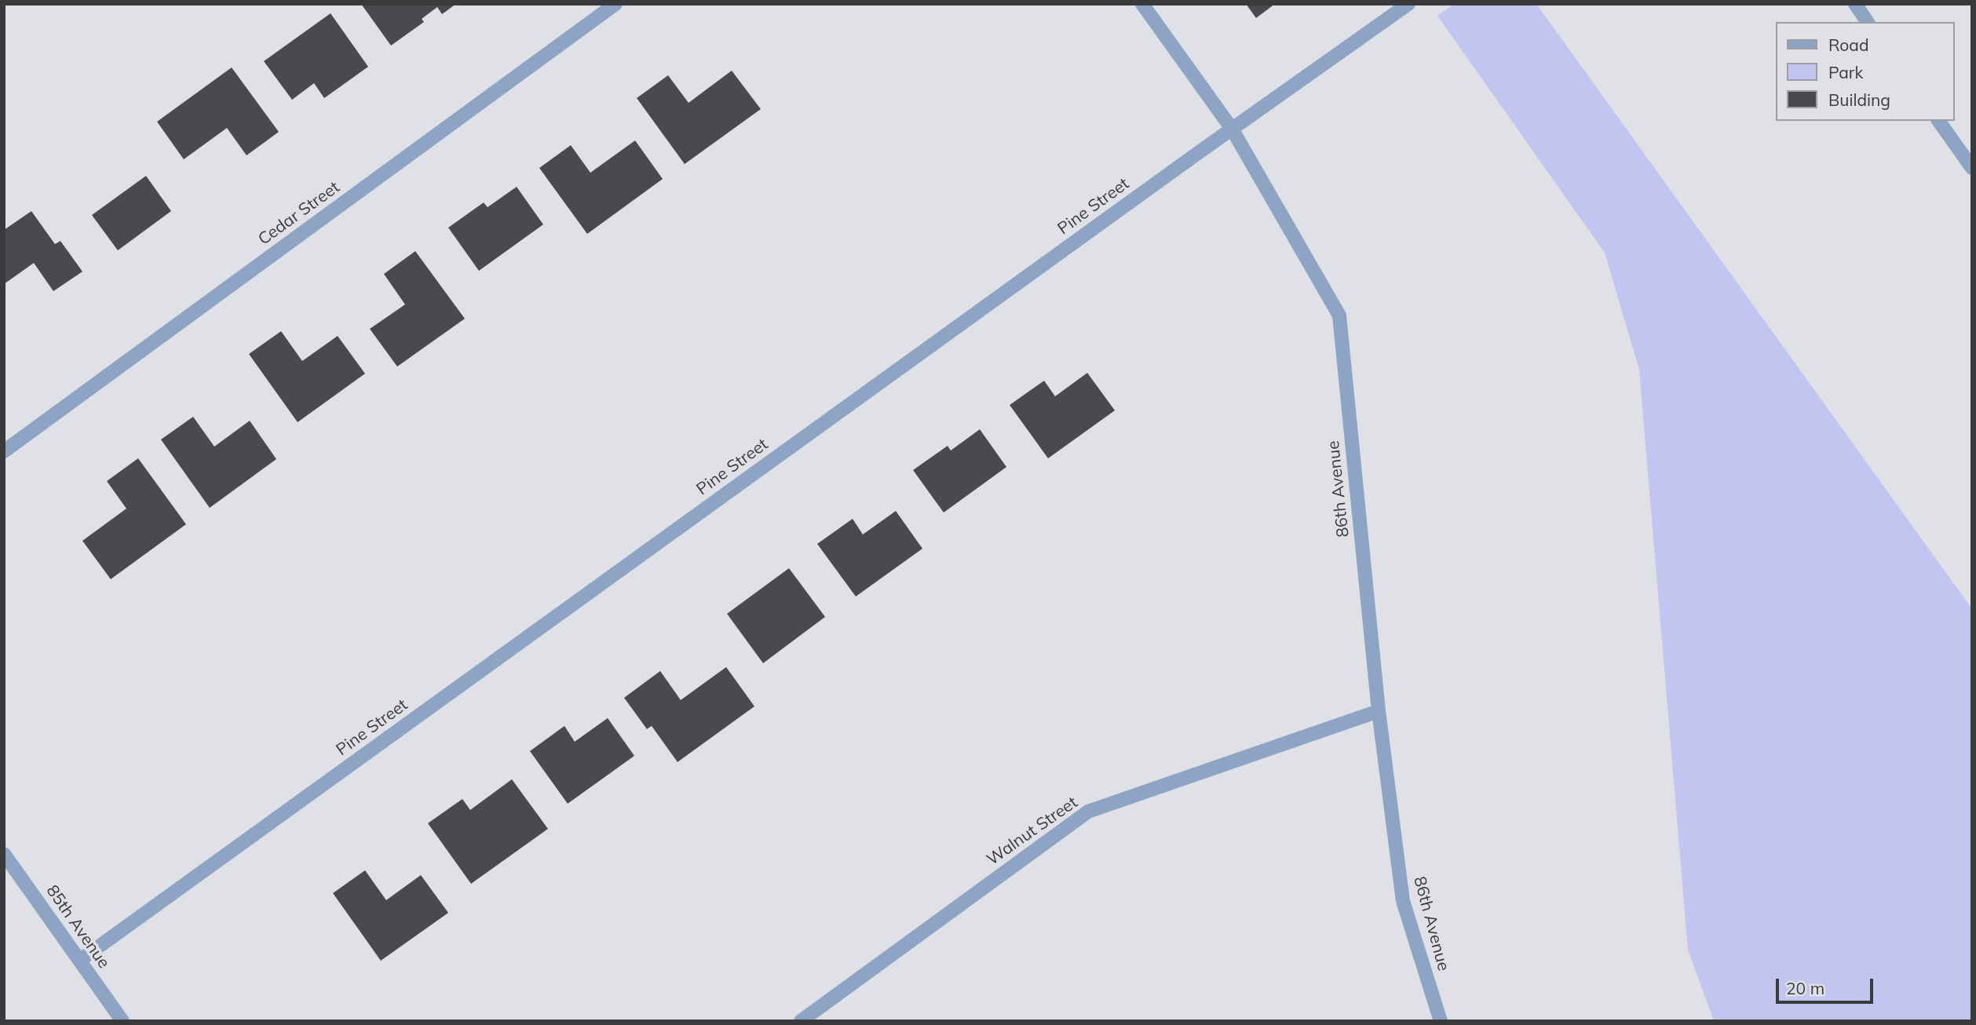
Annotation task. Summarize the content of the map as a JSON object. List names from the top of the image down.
{
  "streets": {
    "street": [
      "Pine Street",
      "Cedar Street",
      "86th Avenue",
      "Walnut Street",
      "85th Avenue"
    ]
  },
  "crossings": [
    ["Pine Street", "86th Avenue"],
    ["Pine Street", "85th Avenue"],
    ["86th Avenue", "Walnut Street"]
  ],
  "legend": ["Road", "Park", "Building"],
  "scale_bar": "20 m"
}
